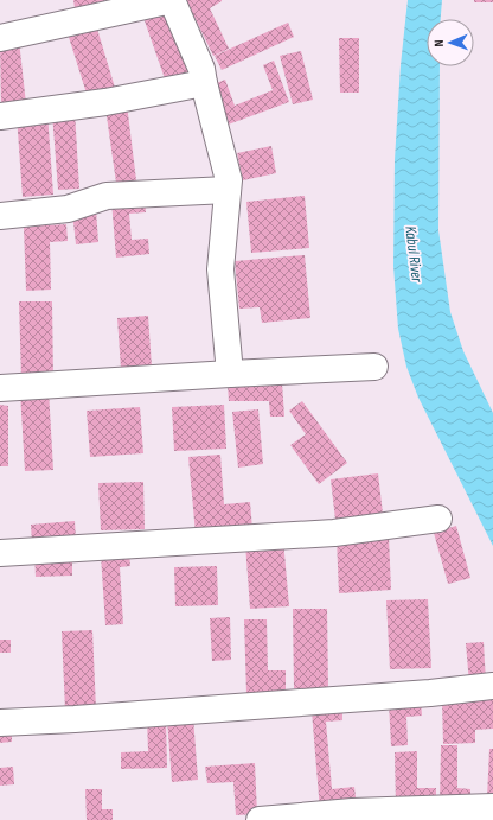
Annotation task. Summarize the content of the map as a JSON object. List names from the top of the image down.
{
  "water": ["Kabul River"],
  "north": "left"
}
